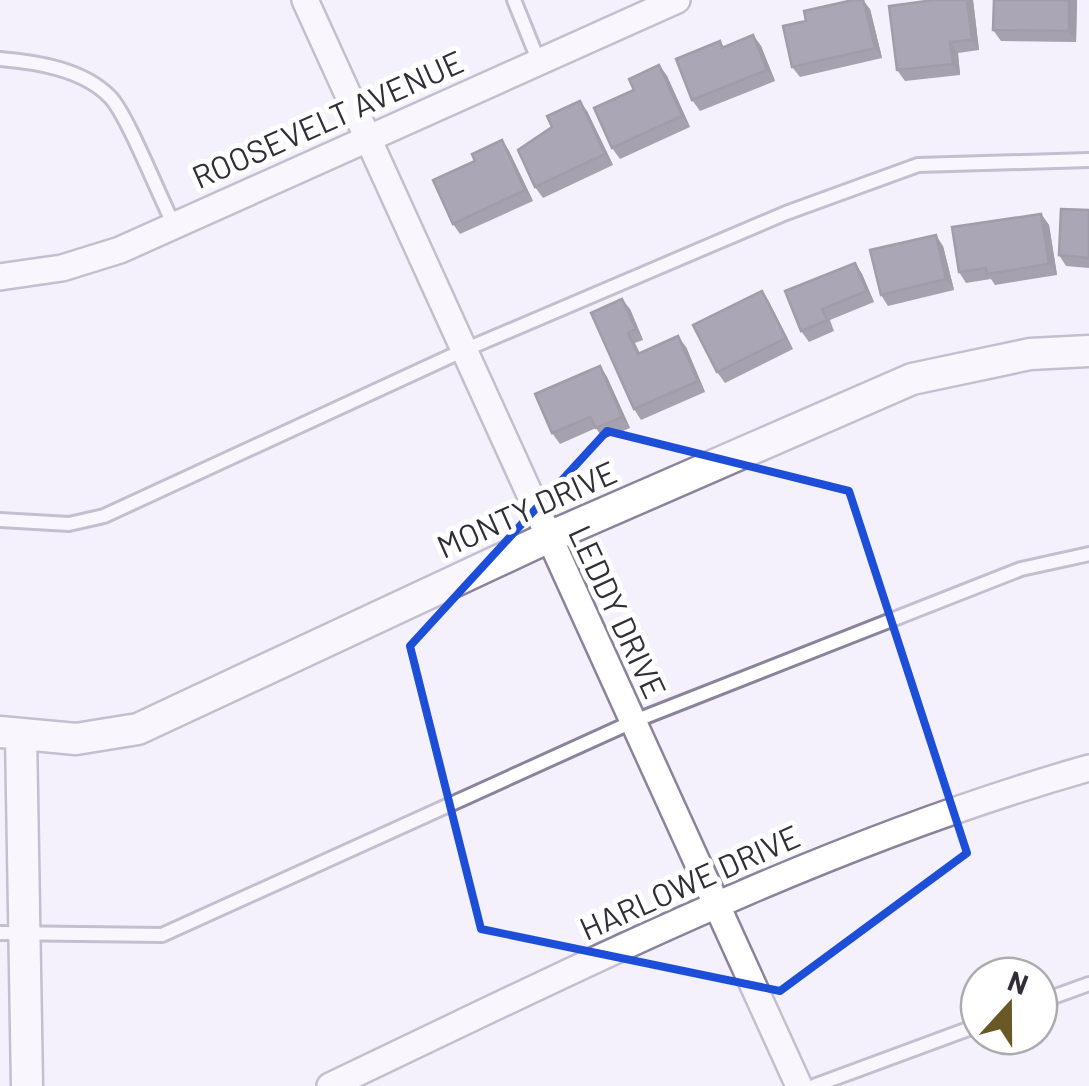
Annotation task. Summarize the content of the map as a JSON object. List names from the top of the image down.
{
  "streets": {
    "street": [
      "ROOSEVELT AVENUE",
      "MONTY DRIVE",
      "LEDDY DRIVE",
      "HARLOWE DRIVE"
    ]
  },
  "crossings": [
    ["ROOSEVELT AVENUE", "LEDDY DRIVE"],
    ["MONTY DRIVE", "LEDDY DRIVE"],
    ["LEDDY DRIVE", "HARLOWE DRIVE"]
  ],
  "north": "top"
}
